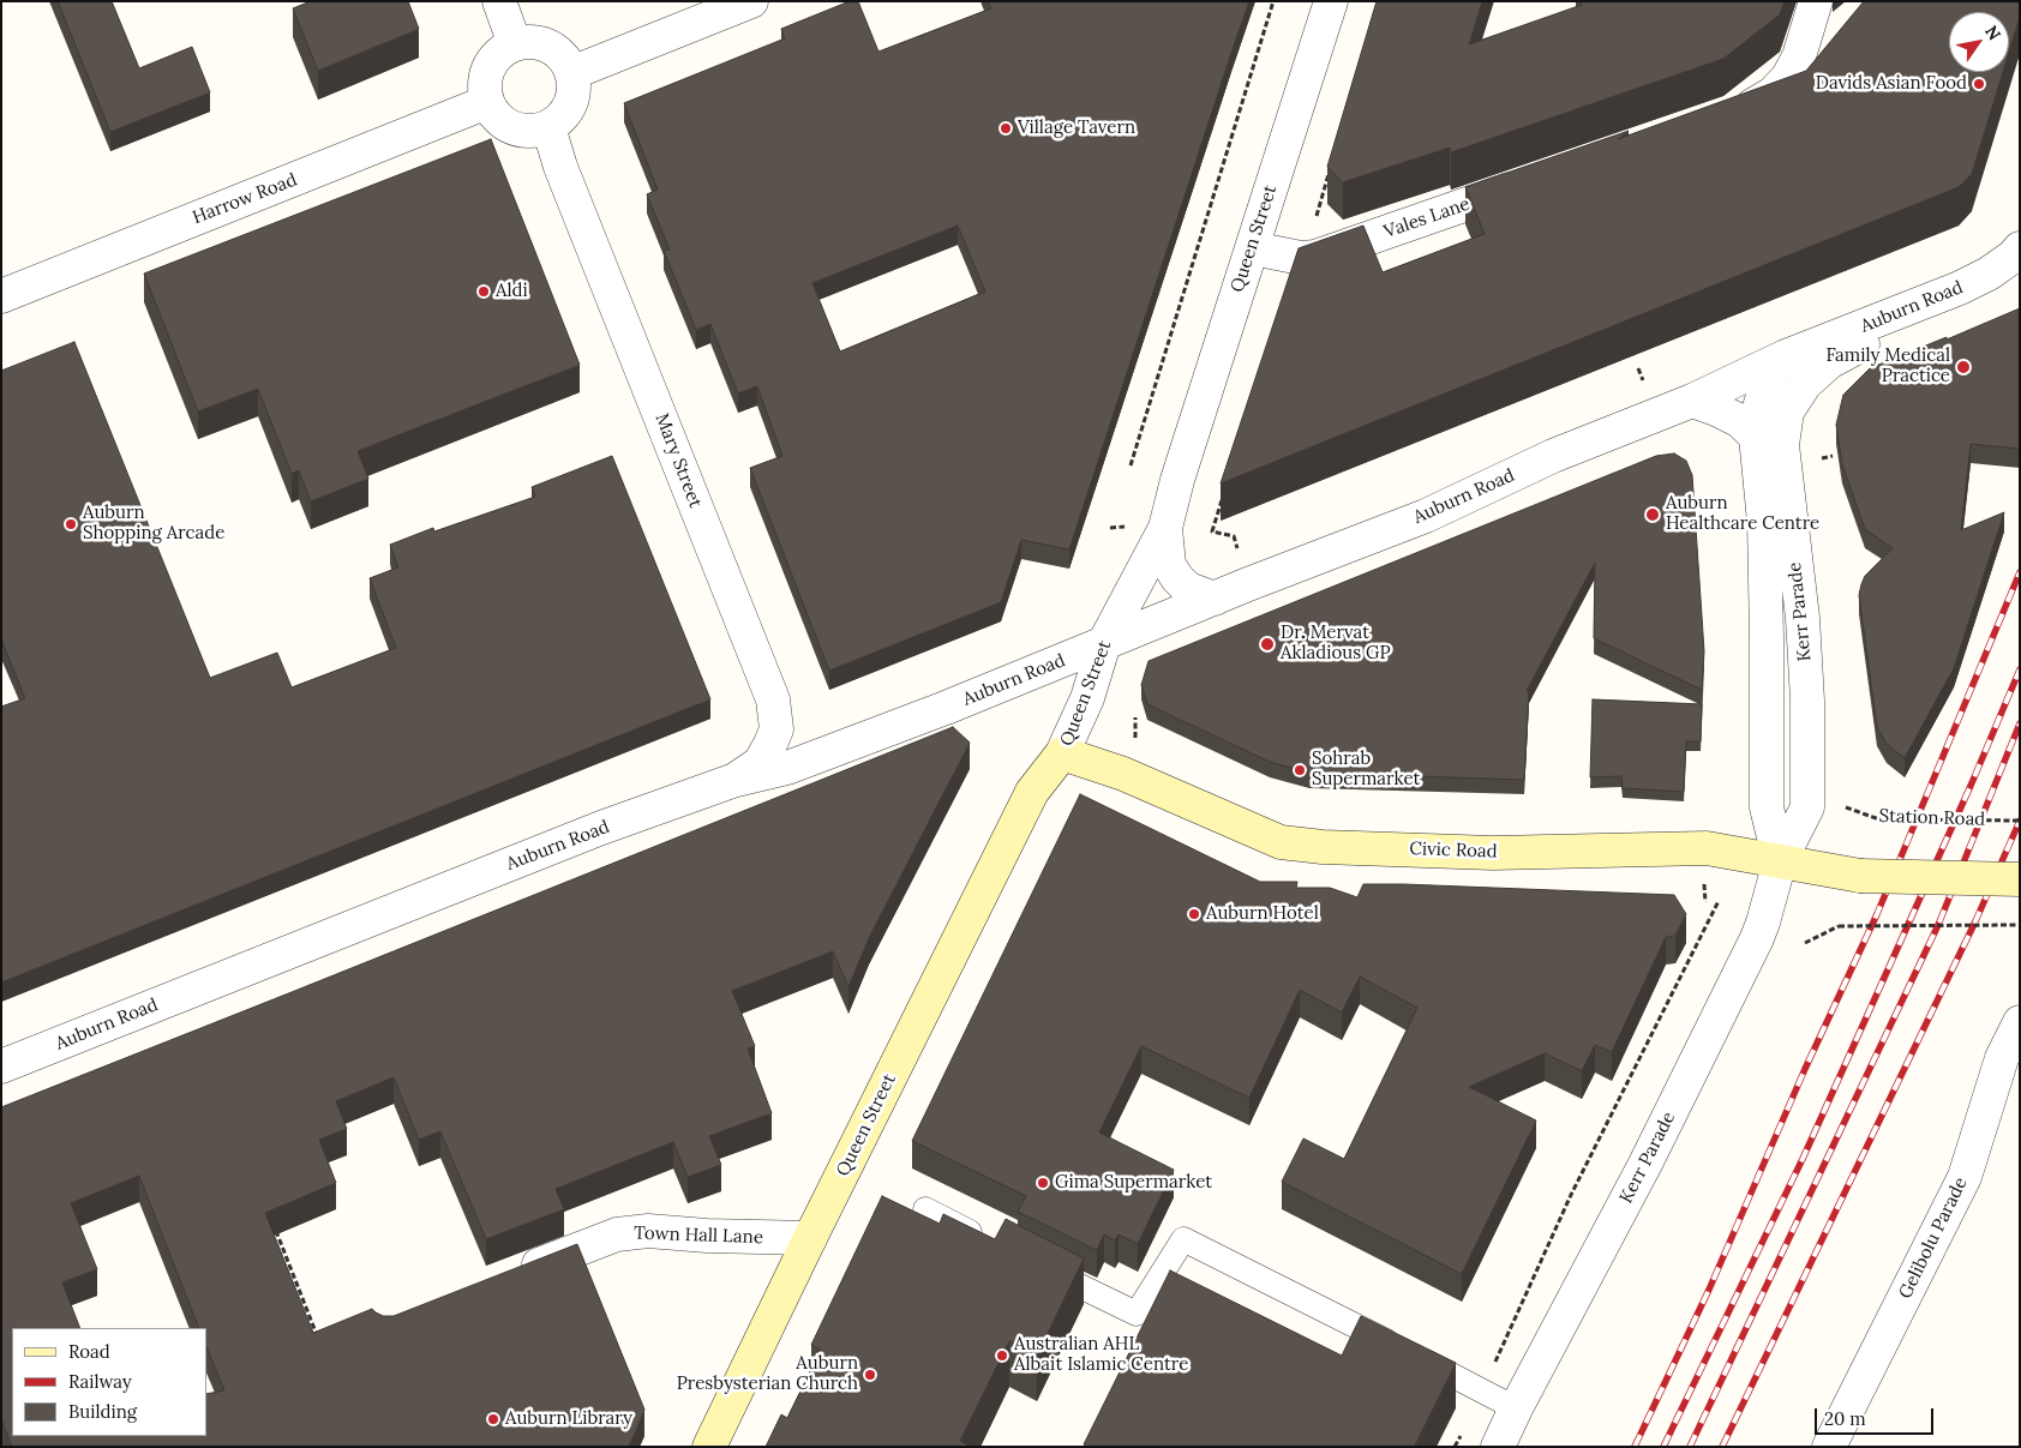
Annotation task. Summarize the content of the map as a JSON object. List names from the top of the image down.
{
  "streets": {
    "street": [
      "Harrow Road",
      "Vales Lane",
      "Queen Street",
      "Auburn Road",
      "Mary Street",
      "Kerr Parade",
      "Civic Road",
      "Town Hall Lane",
      "Gelibolu Parade"
    ],
    "path": ["Station Road"]
  },
  "crossings": [
    ["Harrow Road", "Mary Street"],
    ["Vales Lane", "Queen Street"],
    ["Queen Street", "Auburn Road"],
    ["Queen Street", "Civic Road"],
    ["Queen Street", "Town Hall Lane"],
    ["Auburn Road", "Mary Street"],
    ["Auburn Road", "Kerr Parade"],
    ["Kerr Parade", "Civic Road"]
  ],
  "places": [
    "Davids Asian Food",
    "Village Tavern",
    "Aldi",
    "Family Medical Practice",
    "Auburn Healthcare Centre",
    "Auburn Shopping Arcade",
    "Dr. Mervat Akladious GP",
    "Sohrab Supermarket",
    "Auburn Hotel",
    "Gima Supermarket",
    "Australian AHL Albait Islamic Centre",
    "Auburn Presbysterian Church",
    "Auburn Library"
  ],
  "legend": ["Road", "Railway", "Building"],
  "scale_bar": "20 m",
  "north": "top right"
}
